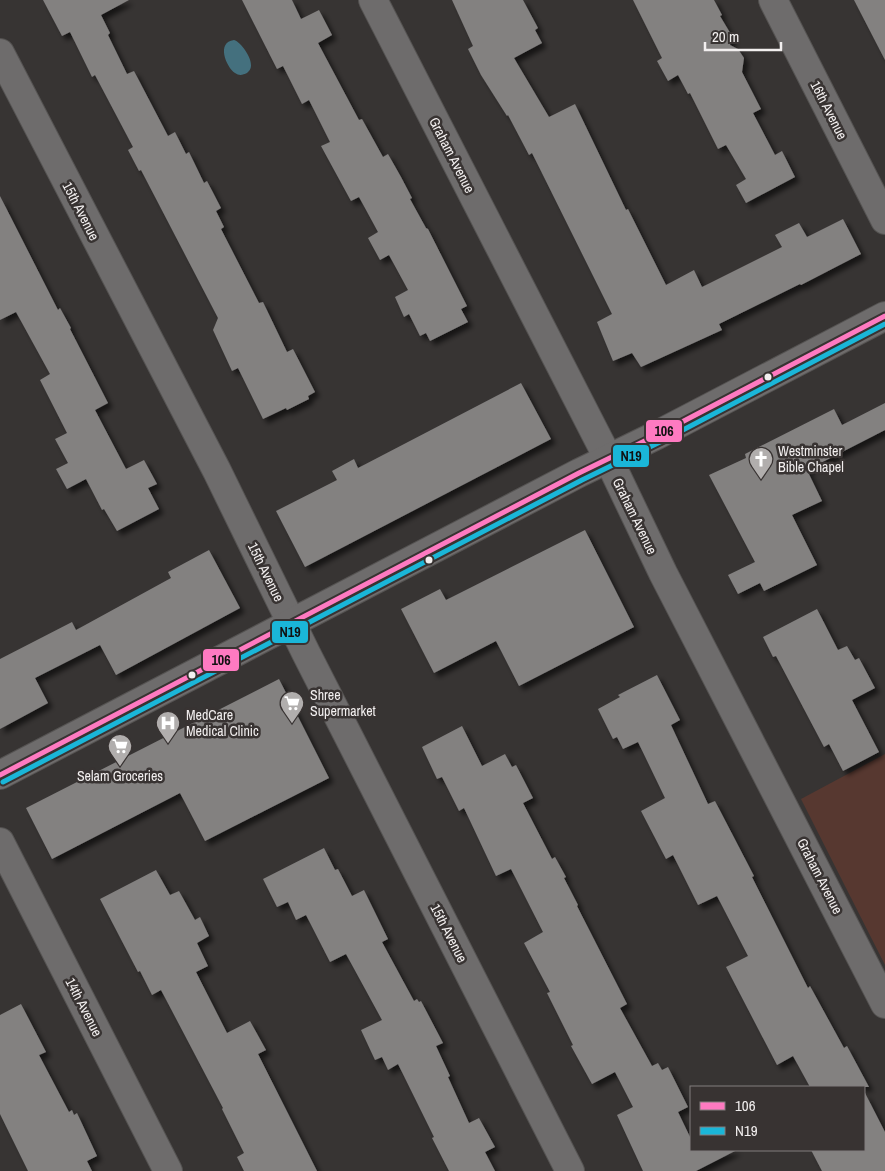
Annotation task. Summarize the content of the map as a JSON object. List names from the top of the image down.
{
  "streets": {
    "street": [
      "16th Avenue",
      "Graham Avenue",
      "15th Avenue",
      "14th Avenue"
    ]
  },
  "places": {
    "church": ["Westminster Bible Chapel"],
    "supermarket": ["Shree Supermarket", "Selam Groceries"],
    "hospital": ["MedCare Medical Clinic"]
  },
  "lines": ["transit line 106", "transit line N19"],
  "legend": ["106", "N19"],
  "scale_bar": "20 m"
}
